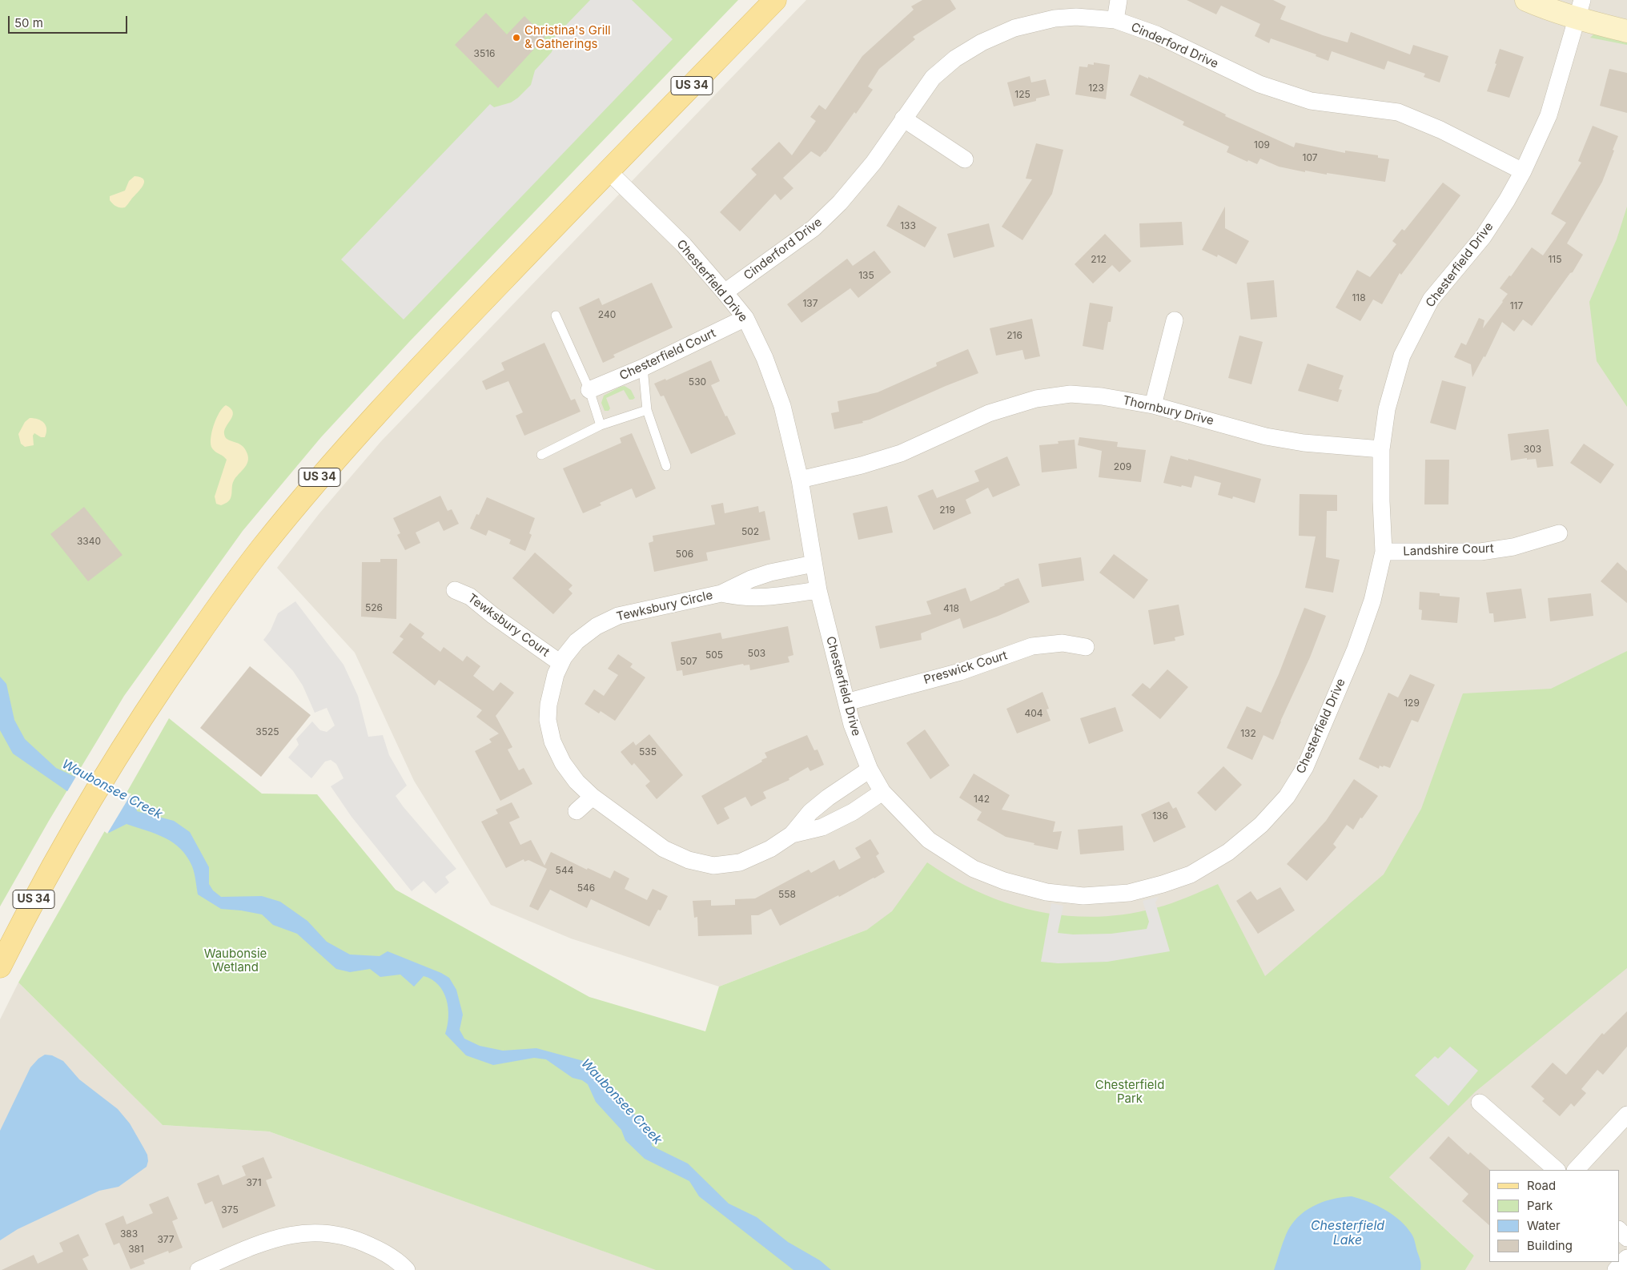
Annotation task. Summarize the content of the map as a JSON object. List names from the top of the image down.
{
  "streets": {
    "main road": ["US 34"],
    "street": [
      "Cinderford Drive",
      "Chesterfield Drive",
      "Chesterfield Court",
      "Thornbury Drive",
      "Landshire Court",
      "Tewksbury Circle",
      "Tewksbury Court",
      "Preswick Court"
    ]
  },
  "crossings": [
    ["Cinderford Drive", "Chesterfield Drive"],
    ["US 34", "Chesterfield Drive"],
    ["Chesterfield Drive", "Chesterfield Court"],
    ["Chesterfield Drive", "Thornbury Drive"],
    ["Chesterfield Drive", "Landshire Court"],
    ["Chesterfield Drive", "Tewksbury Circle"],
    ["Chesterfield Drive", "Preswick Court"],
    ["Tewksbury Circle", "Tewksbury Court"]
  ],
  "water": ["Waubonsee Creek", "Chesterfield Lake"],
  "parks": ["Waubonsie Wetland", "Chesterfield Park"],
  "places": ["Christina's Grill & Gatherings"],
  "house_numbers": [
    "3516",
    "123",
    "125",
    "109",
    "107",
    "133",
    "212",
    "115",
    "135",
    "118",
    "137",
    "117",
    "240",
    "216",
    "530",
    "303",
    "209",
    "219",
    "502",
    "3340",
    "506",
    "526",
    "418",
    "503",
    "505",
    "507",
    "129",
    "404",
    "3525",
    "132",
    "535",
    "142",
    "136",
    "544",
    "546",
    "558",
    "371",
    "375",
    "383",
    "377",
    "381"
  ],
  "legend": [
    "Road",
    "Park",
    "Water",
    "Building"
  ],
  "scale_bar": "50 m"
}
